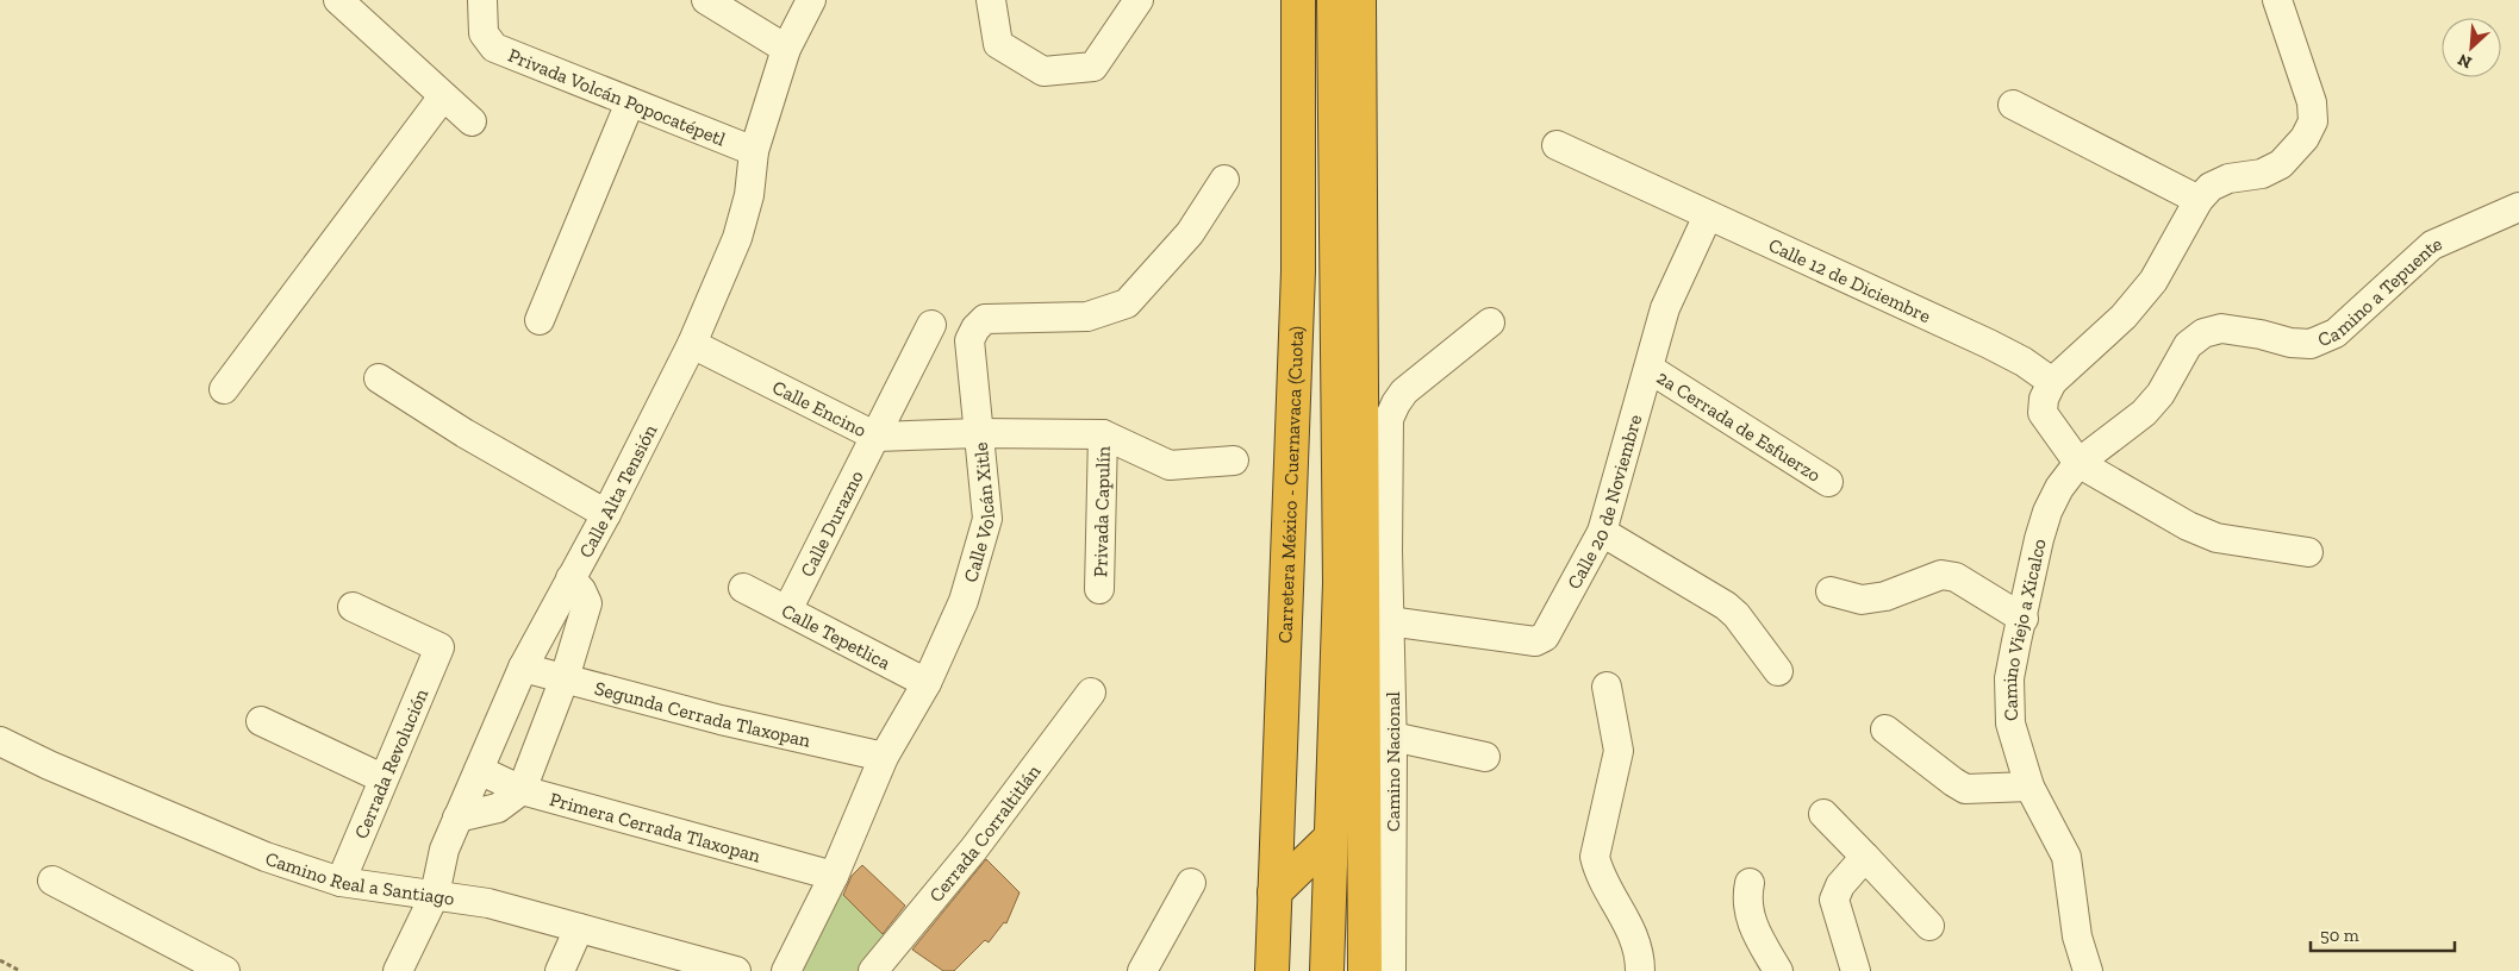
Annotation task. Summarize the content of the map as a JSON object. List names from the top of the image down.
{
  "streets": {
    "highway": ["Carretera México - Cuernavaca (Cuota)"],
    "street": [
      "Privada Volcán Popocatépetl",
      "Calle 12 de Diciembre",
      "Camino a Tepuente",
      "Calle Encino",
      "2a Cerrada de Esfuerzo",
      "Calle Alta Tensión",
      "Calle 20 de Noviembre",
      "Calle Volcán Xitle",
      "Privada Capulín",
      "Calle Durazno",
      "Camino Viejo a Xicalco",
      "Calle Tepetlica",
      "Segunda Cerrada Tlaxopan",
      "Camino Nacional",
      "Cerrada Revolución",
      "Primera Cerrada Tlaxopan",
      "Cerrada Corraltitlán",
      "Camino Real a Santiago"
    ]
  },
  "crossings": [
    ["Privada Volcán Popocatépetl", "Calle Alta Tensión"],
    ["Calle 12 de Diciembre", "Calle 20 de Noviembre"],
    ["Camino a Tepuente", "Camino Viejo a Xicalco"],
    ["Calle Encino", "Calle Alta Tensión"],
    ["Calle Encino", "Calle Volcán Xitle"],
    ["Calle Encino", "Privada Capulín"],
    ["Calle Encino", "Calle Durazno"],
    ["2a Cerrada de Esfuerzo", "Calle 20 de Noviembre"],
    ["Calle Alta Tensión", "Segunda Cerrada Tlaxopan"],
    ["Calle Alta Tensión", "Primera Cerrada Tlaxopan"],
    ["Calle Alta Tensión", "Camino Real a Santiago"],
    ["Calle 20 de Noviembre", "Camino Nacional"],
    ["Calle Volcán Xitle", "Calle Tepetlica"],
    ["Calle Volcán Xitle", "Segunda Cerrada Tlaxopan"],
    ["Calle Volcán Xitle", "Primera Cerrada Tlaxopan"],
    ["Calle Durazno", "Calle Tepetlica"],
    ["Cerrada Revolución", "Camino Real a Santiago"]
  ],
  "scale_bar": "50 m",
  "north": "bottom left"
}
